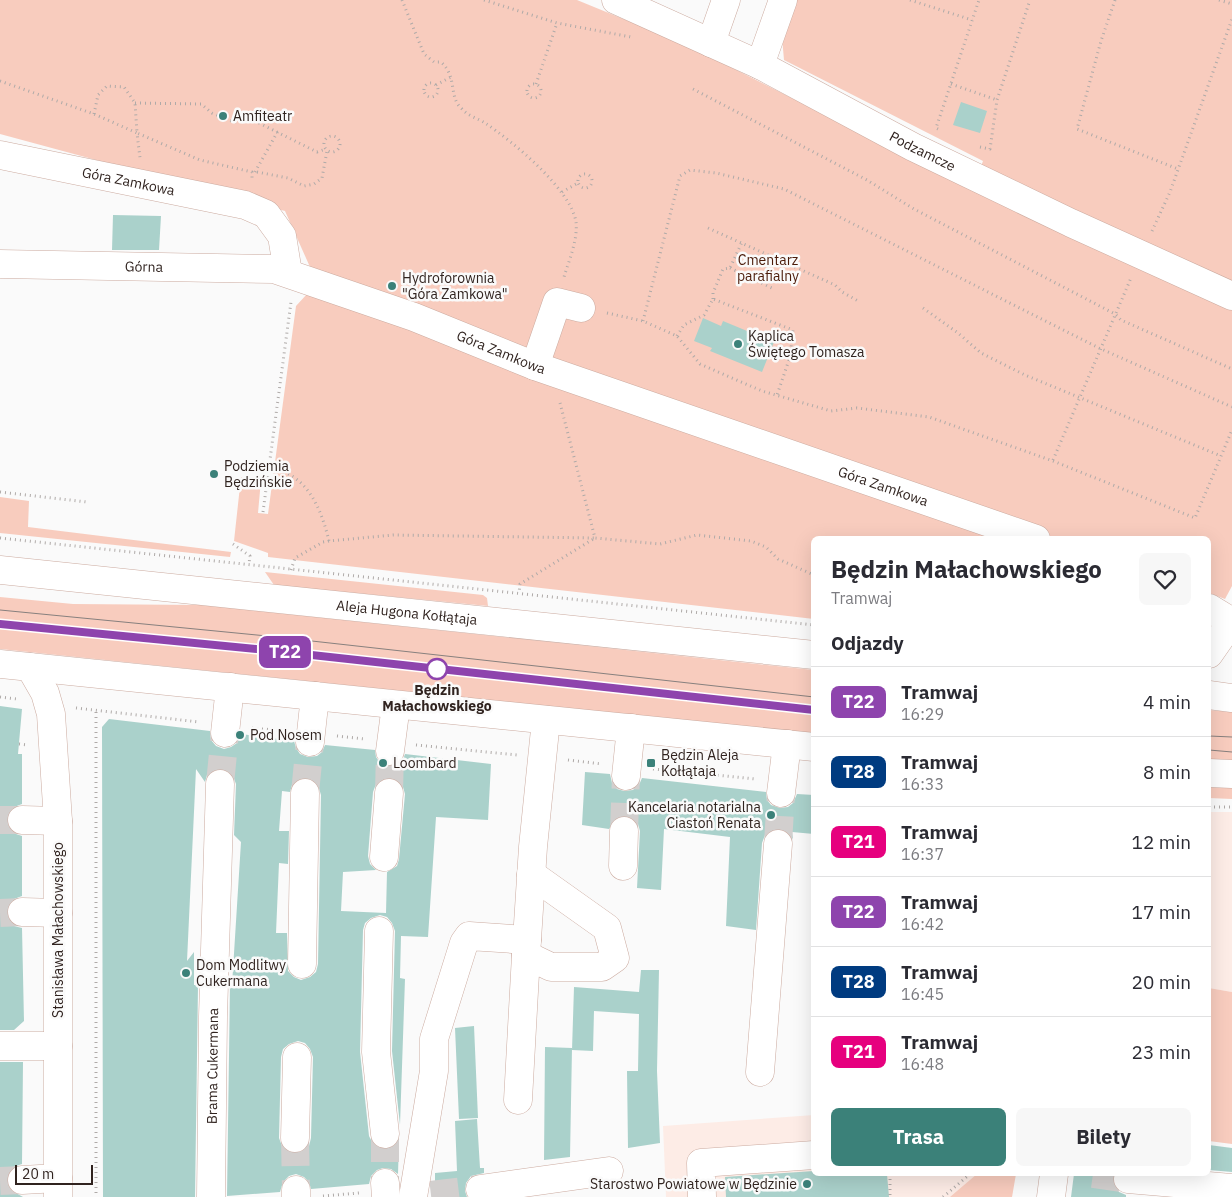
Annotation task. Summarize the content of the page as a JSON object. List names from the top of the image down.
{
  "streets": {
    "street": [
      "Podzamcze",
      "Góra Zamkowa",
      "Górna",
      "Aleja Hugona Kołłątaja",
      "Stanisława Małachowskiego",
      "Brama Cukermana"
    ]
  },
  "crossings": [
    ["Góra Zamkowa", "Górna"]
  ],
  "parks": ["Cmentarz parafialny"],
  "places": {
    "other": [
      "Amfiteatr",
      "Hydroforownia \"Góra Zamkowa\"",
      "Kaplica Świętego Tomasza",
      "Podziemia Będzińskie",
      "Będzin Małachowskiego",
      "Pod Nosem",
      "Loombard",
      "Kancelaria notarialna Ciastoń Renata",
      "Dom Modlitwy Cukermana",
      "Starostwo Powiatowe w Będzinie"
    ],
    "transit": ["Będzin Aleja Kołłątaja"]
  },
  "lines": ["tram line T22"],
  "scale_bar": "20 m",
  "page": {
    "on_map": "T22",
    "heading": [
      ["Będzin Małachowskiego", "Tramwaj"],
      "Odjazdy"
    ],
    "list": [
      {
        "mark": "T22",
        "name": "Tramwaj",
        "note": "16:29",
        "value": "4 min"
      },
      {
        "mark": "T28",
        "name": "Tramwaj",
        "note": "16:33",
        "value": "8 min"
      },
      {
        "mark": "T21",
        "name": "Tramwaj",
        "note": "16:37",
        "value": "12 min"
      },
      {
        "mark": "T22",
        "name": "Tramwaj",
        "note": "16:42",
        "value": "17 min"
      },
      {
        "mark": "T28",
        "name": "Tramwaj",
        "note": "16:45",
        "value": "20 min"
      },
      {
        "mark": "T21",
        "name": "Tramwaj",
        "note": "16:48",
        "value": "23 min"
      }
    ],
    "buttons": ["Trasa", "Bilety"],
    "scale": "20 m"
  }
}
